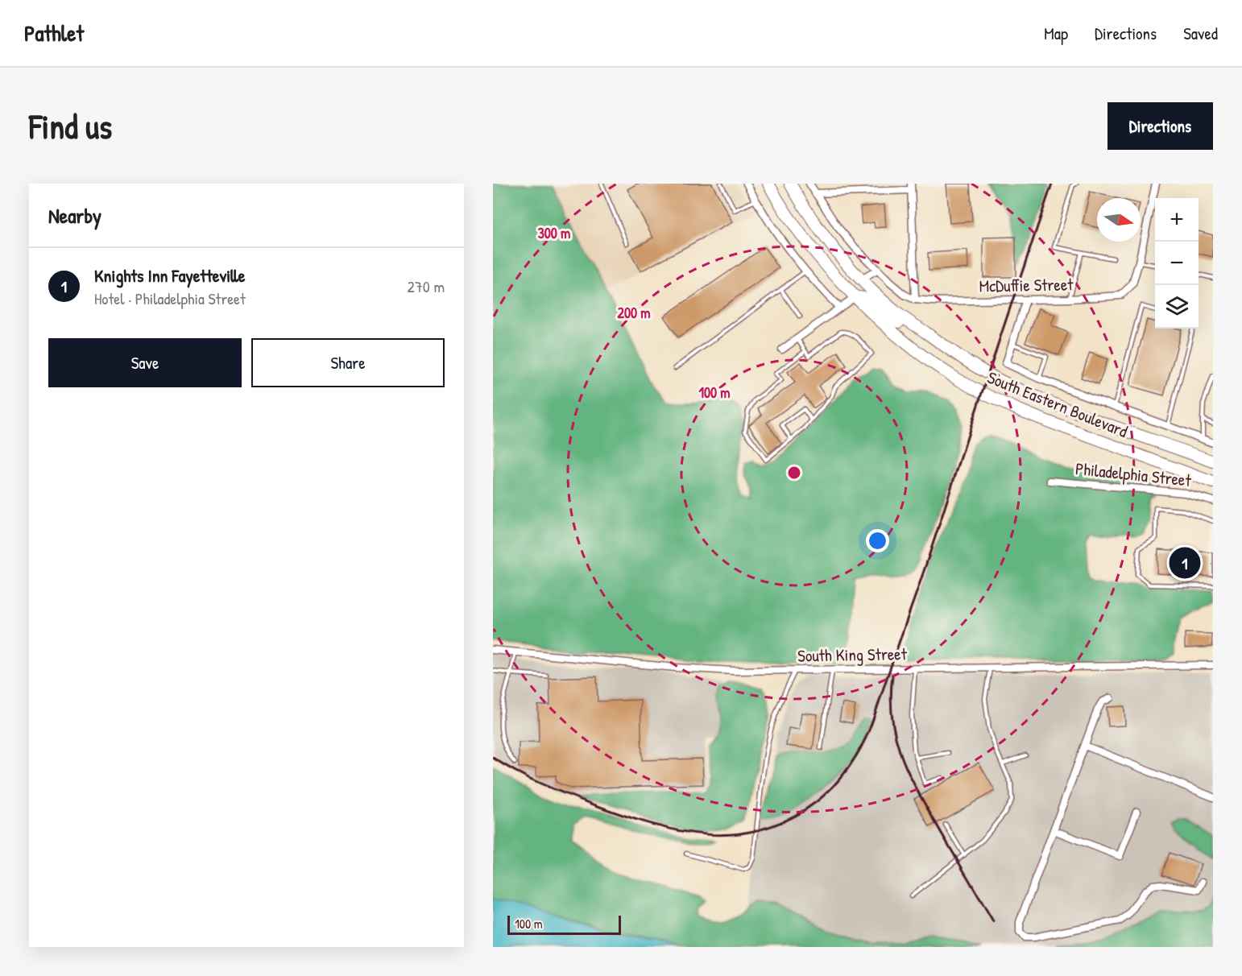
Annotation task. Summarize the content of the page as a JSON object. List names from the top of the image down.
{
  "streets": {
    "highway": ["South Eastern Boulevard"],
    "street": ["McDuffie Street", "Philadelphia Street", "South King Street"]
  },
  "crossings": [
    ["McDuffie Street", "South Eastern Boulevard"]
  ],
  "scale_bar": "100 m",
  "north": "right",
  "page": {
    "header": "Pathlet",
    "nav": ["Map", "Directions", "Saved"],
    "buttons": [
      "Directions",
      ["Save", "Share"]
    ],
    "title": "Find us",
    "heading": "Nearby",
    "map_buttons": ["+", "−"],
    "list": [
      {
        "mark": "1",
        "name": "Knights Inn Fayetteville",
        "note": "Hotel · Philadelphia Street",
        "value": "270 m"
      }
    ],
    "pins": "1",
    "scale": "100 m"
  },
  "rings": ["300 m", "200 m", "100 m"]
}
